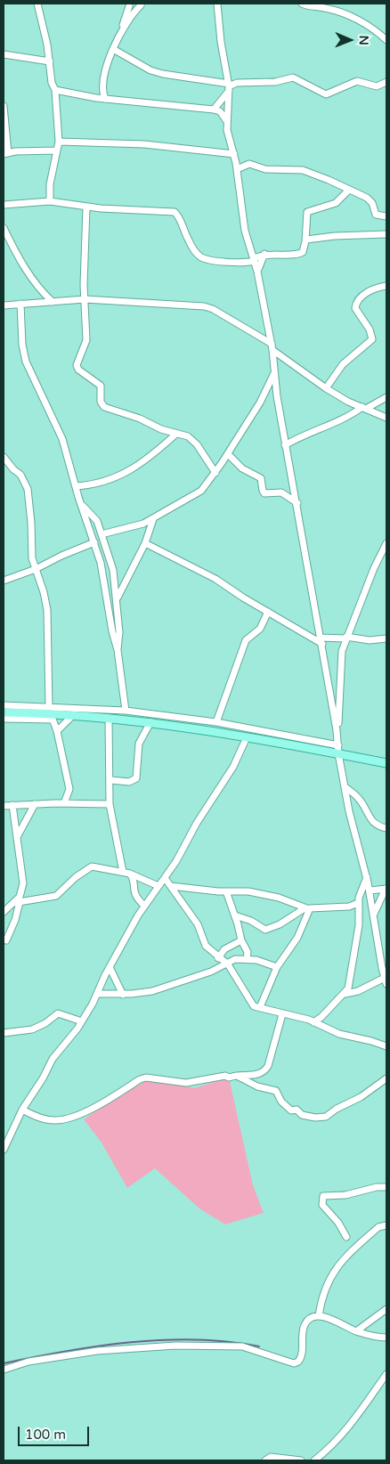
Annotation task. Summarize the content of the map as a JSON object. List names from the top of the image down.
{
  "scale_bar": "100 m",
  "north": "right"
}
